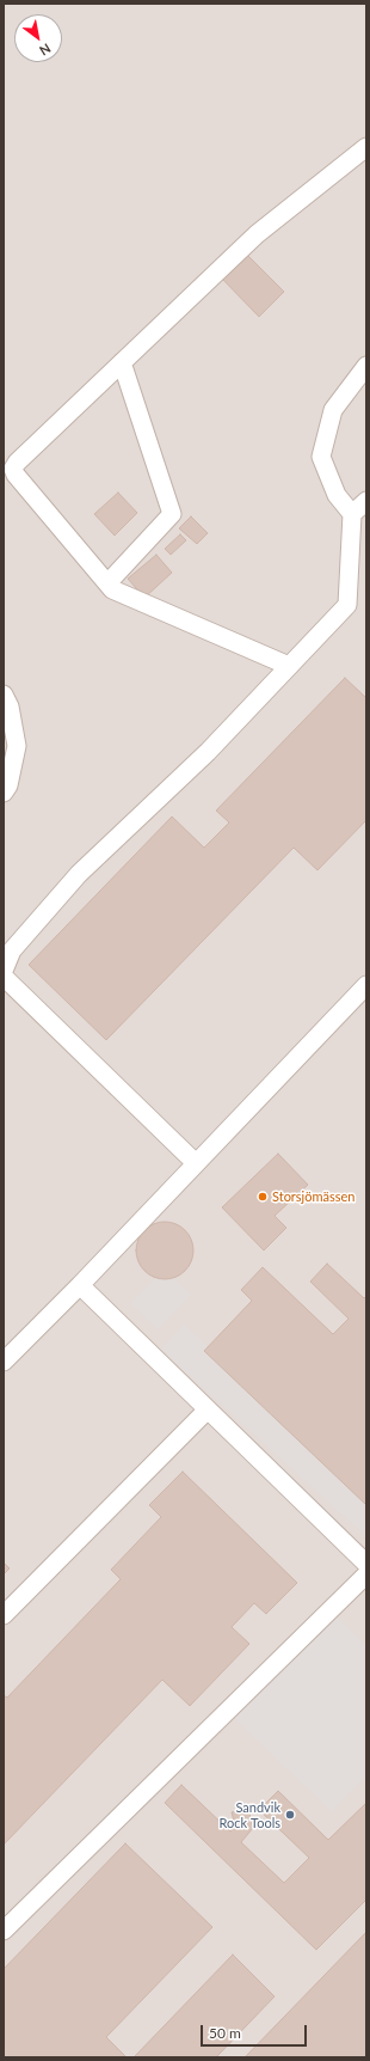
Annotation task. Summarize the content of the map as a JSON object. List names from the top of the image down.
{
  "places": ["Storsjömässen", "Sandvik Rock Tools"],
  "scale_bar": "50 m",
  "north": "bottom right"
}
